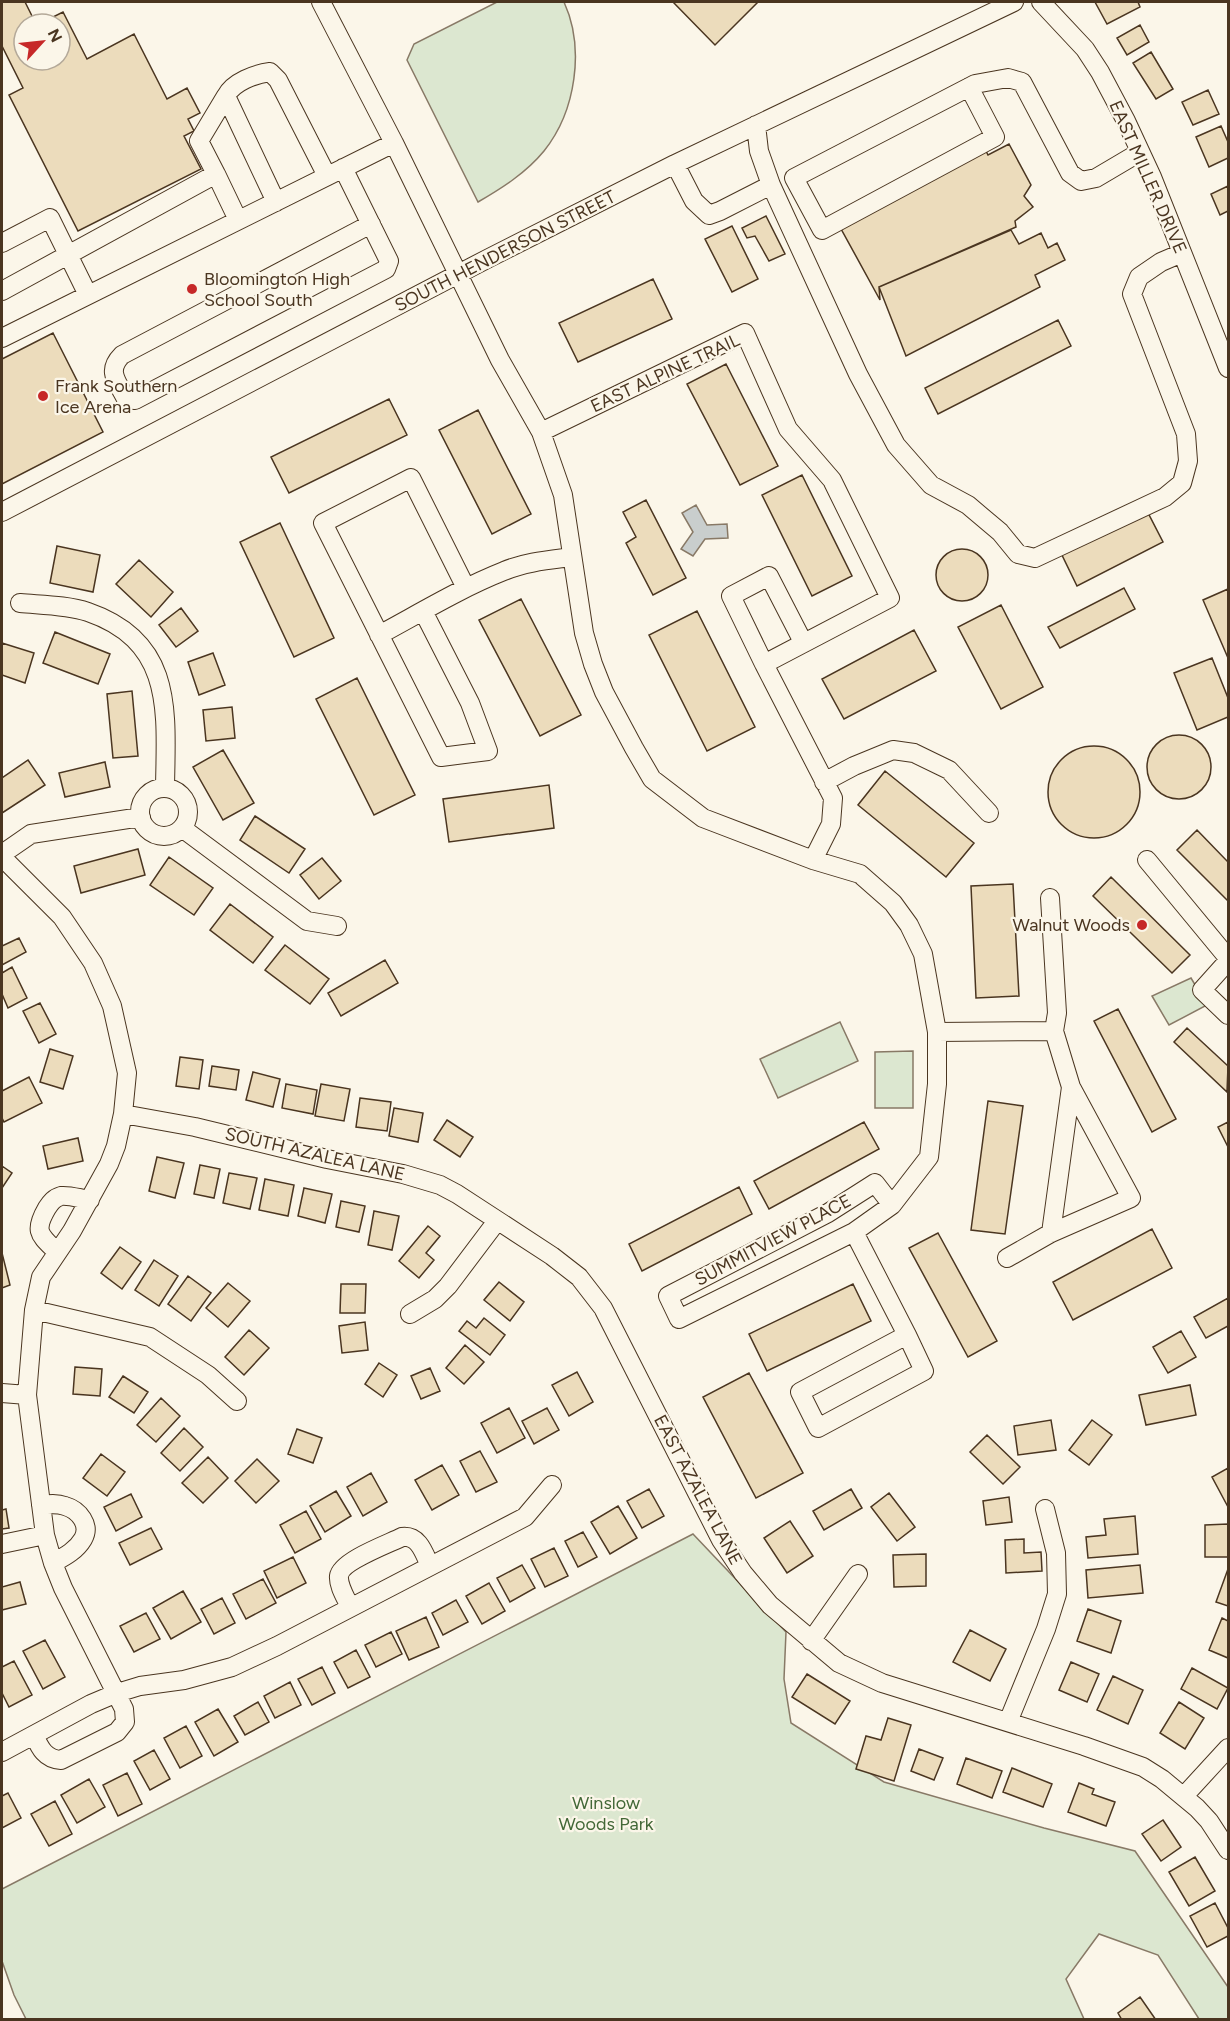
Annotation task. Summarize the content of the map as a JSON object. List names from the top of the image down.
{
  "streets": {
    "street": [
      "EAST MILLER DRIVE",
      "SOUTH HENDERSON STREET",
      "EAST ALPINE TRAIL",
      "SOUTH AZALEA LANE",
      "SUMMITVIEW PLACE",
      "EAST AZALEA LANE"
    ]
  },
  "crossings": [
    ["SOUTH AZALEA LANE", "EAST AZALEA LANE"]
  ],
  "parks": ["Winslow Woods Park"],
  "places": ["Bloomington High School South", "Frank Southern Ice Arena", "Walnut Woods"],
  "north": "top right"
}
